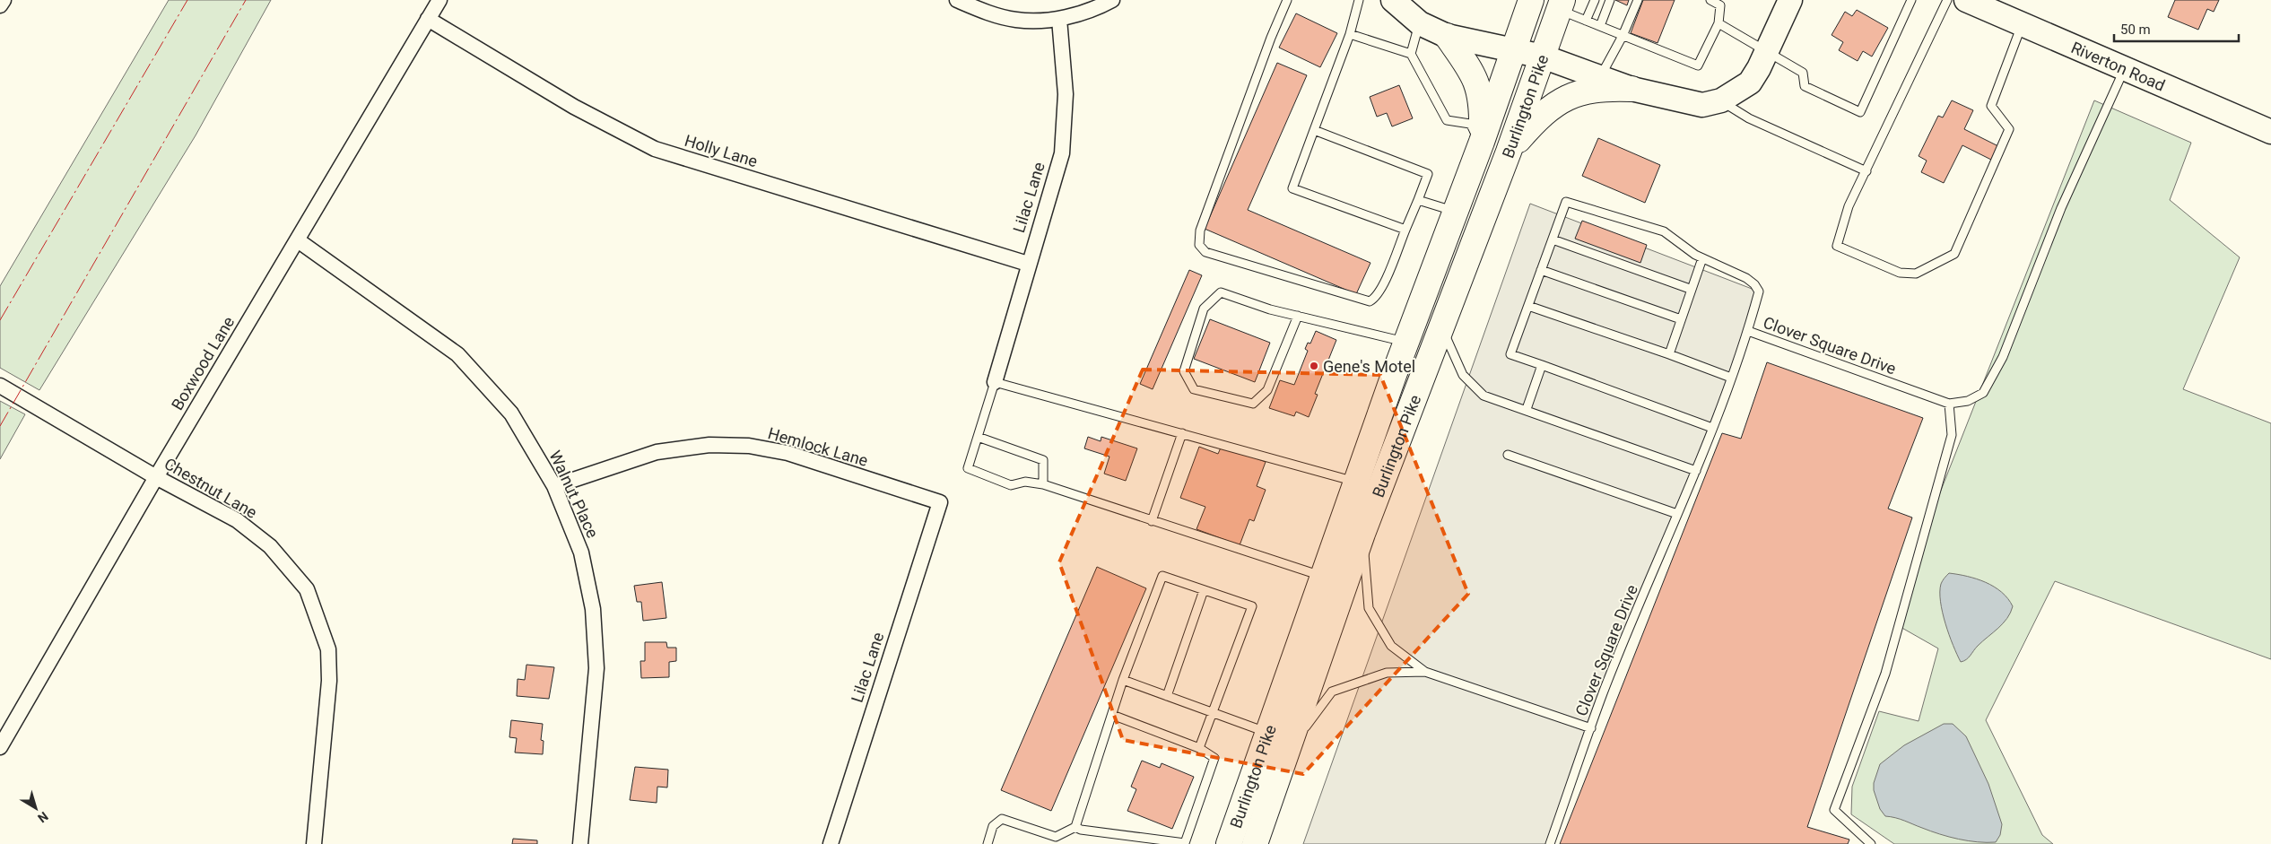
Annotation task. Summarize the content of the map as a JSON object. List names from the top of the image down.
{
  "streets": {
    "highway": ["Burlington Pike"],
    "main road": ["Riverton Road"],
    "street": [
      "Holly Lane",
      "Lilac Lane",
      "Boxwood Lane",
      "Hemlock Lane",
      "Chestnut Lane",
      "Walnut Place"
    ],
    "lane": ["Clover Square Drive"]
  },
  "crossings": [
    ["Riverton Road", "Clover Square Drive"],
    ["Burlington Pike", "Clover Square Drive"],
    ["Holly Lane", "Lilac Lane"],
    ["Holly Lane", "Boxwood Lane"],
    ["Lilac Lane", "Hemlock Lane"],
    ["Boxwood Lane", "Chestnut Lane"],
    ["Boxwood Lane", "Walnut Place"],
    ["Hemlock Lane", "Walnut Place"]
  ],
  "places": ["Gene's Motel"],
  "scale_bar": "50 m",
  "north": "bottom right"
}
